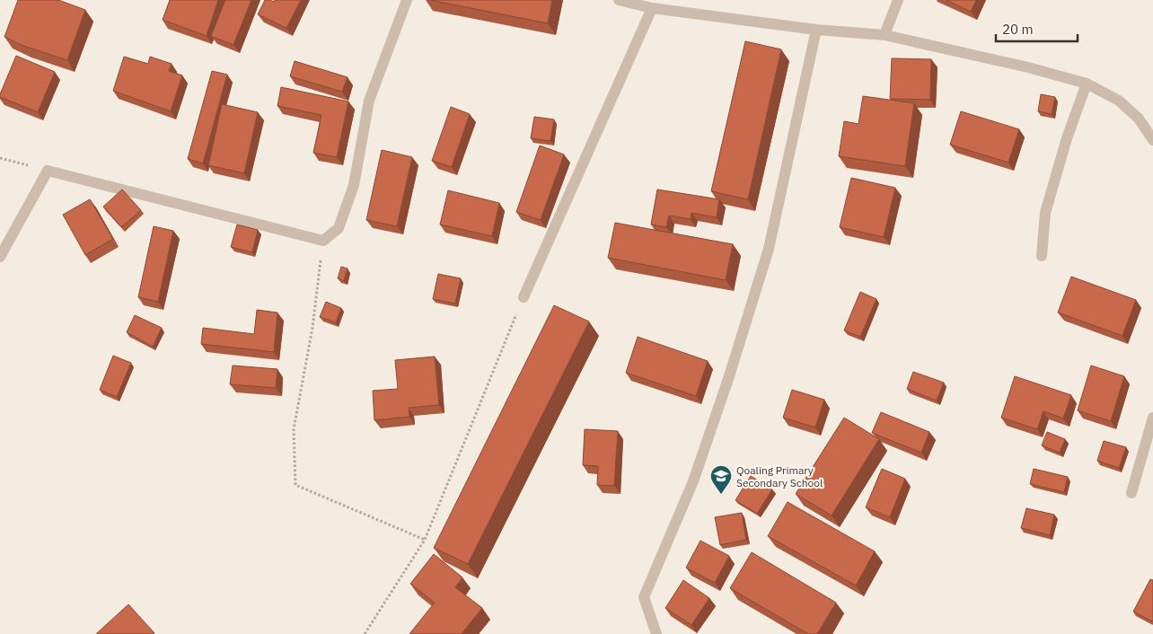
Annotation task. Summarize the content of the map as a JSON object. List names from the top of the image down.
{
  "places": {
    "school or university": ["Qoaling Primary Secondary School"]
  },
  "scale_bar": "20 m"
}
